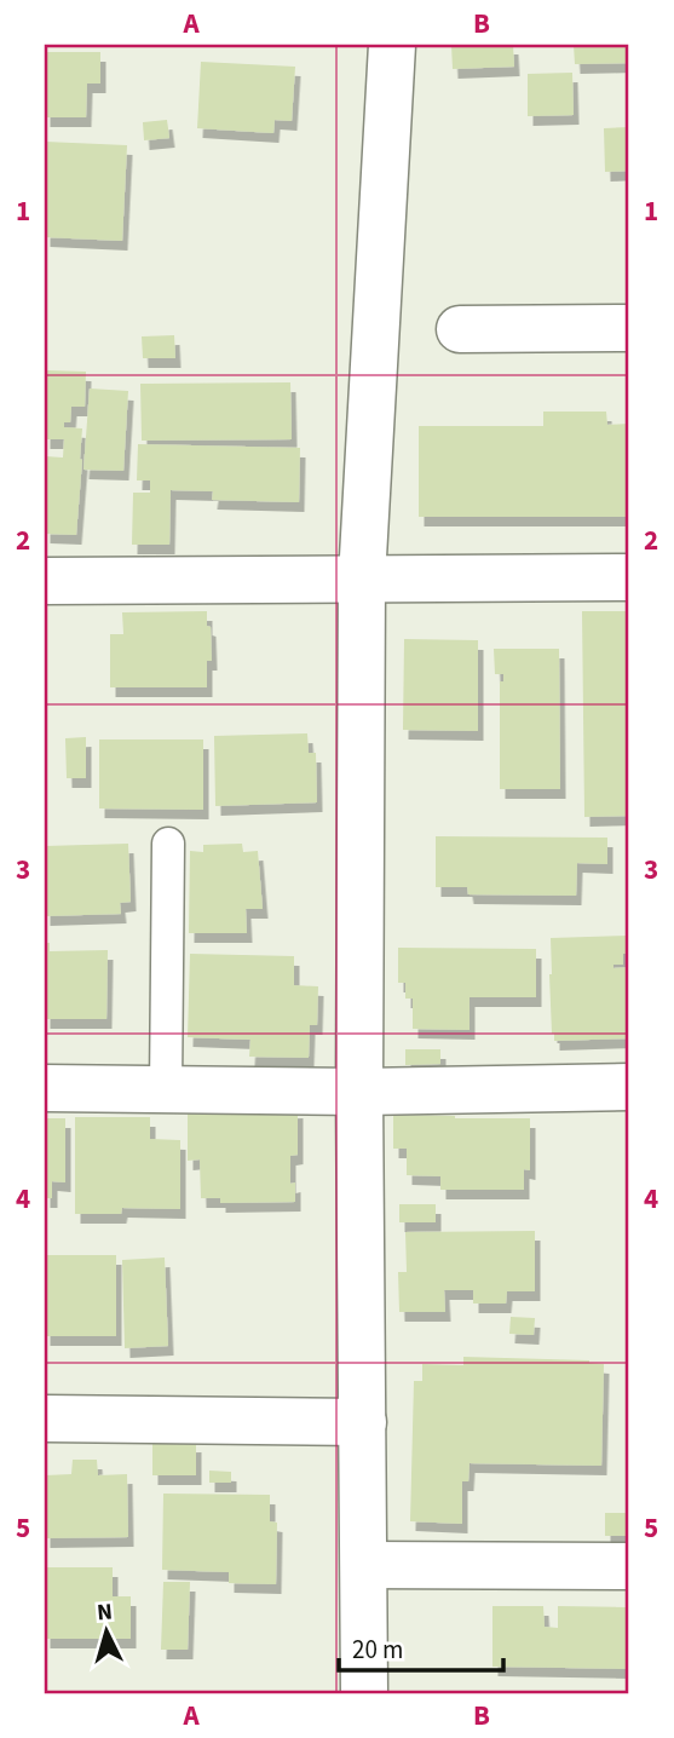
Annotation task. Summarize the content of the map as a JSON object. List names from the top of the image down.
{
  "scale_bar": "20 m",
  "north": "top",
  "grid": {
    "columns": ["A", "B"],
    "rows": [
      "1",
      "2",
      "3",
      "4",
      "5"
    ]
  }
}
